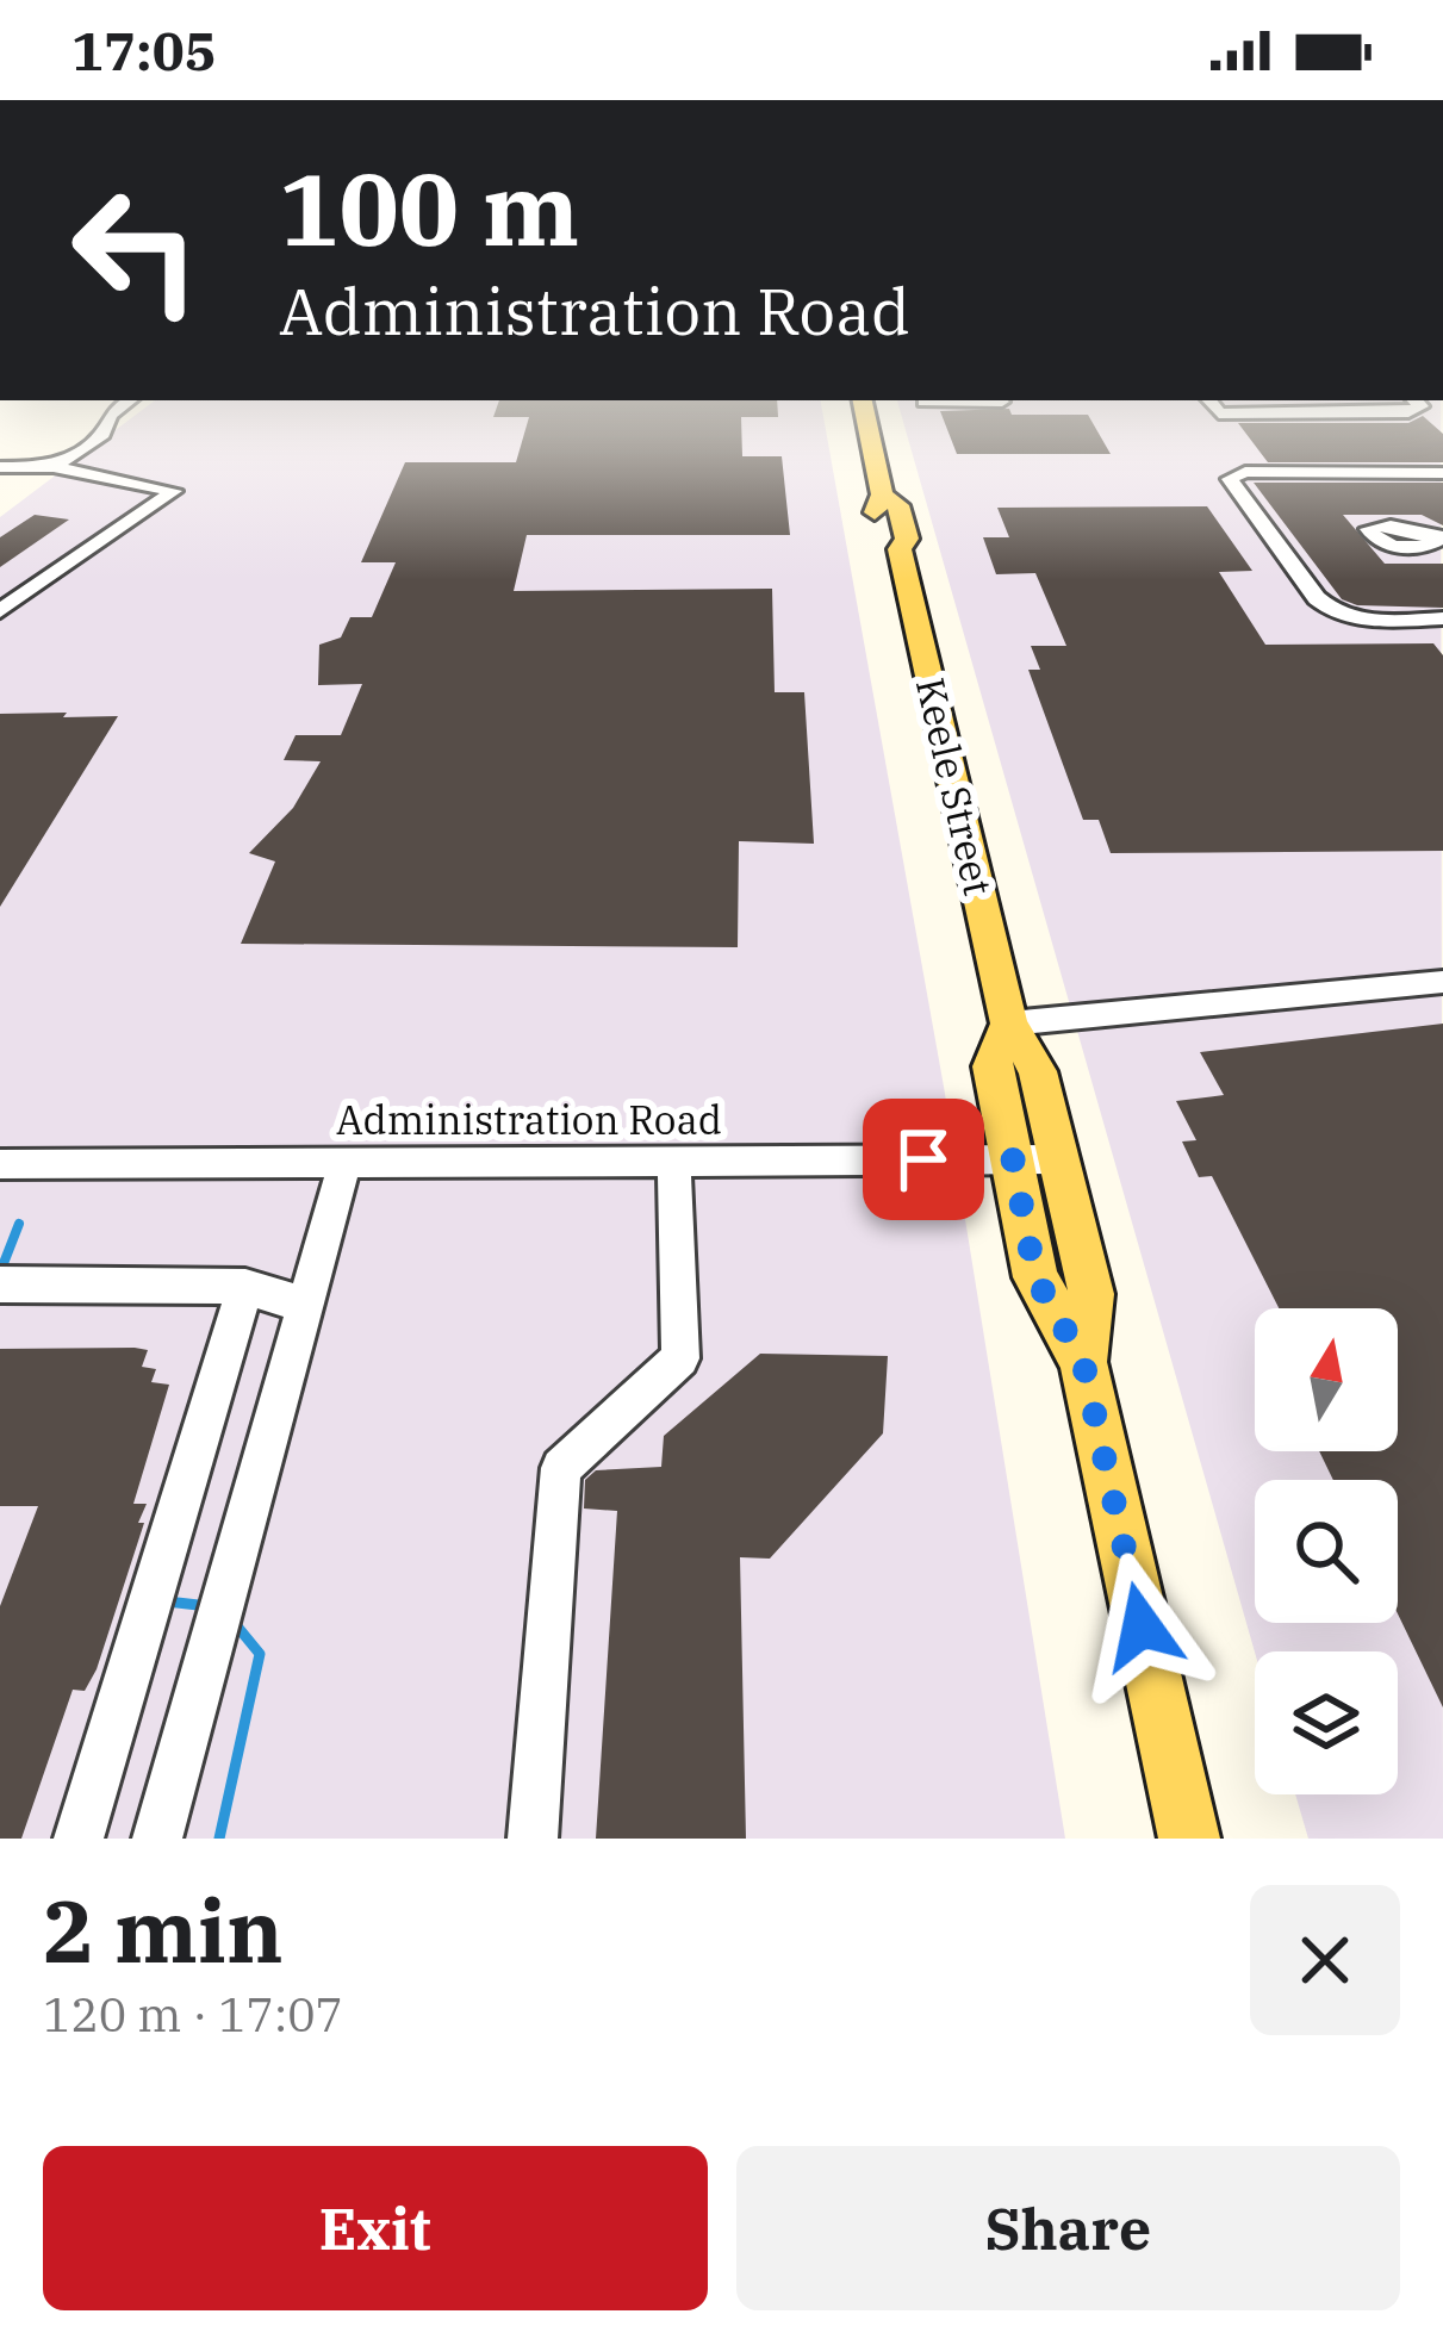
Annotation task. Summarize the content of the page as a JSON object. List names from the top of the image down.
{
  "streets": {
    "main road": ["Keele Street"],
    "street": ["Administration Road"]
  },
  "crossings": [
    ["Keele Street", "Administration Road"]
  ],
  "north": "top",
  "page": {
    "status": "17:05",
    "turn": ["100 m", "Administration Road"],
    "heading": ["2 min", "120 m · 17:07"],
    "buttons": ["Exit", "Share"]
  }
}
